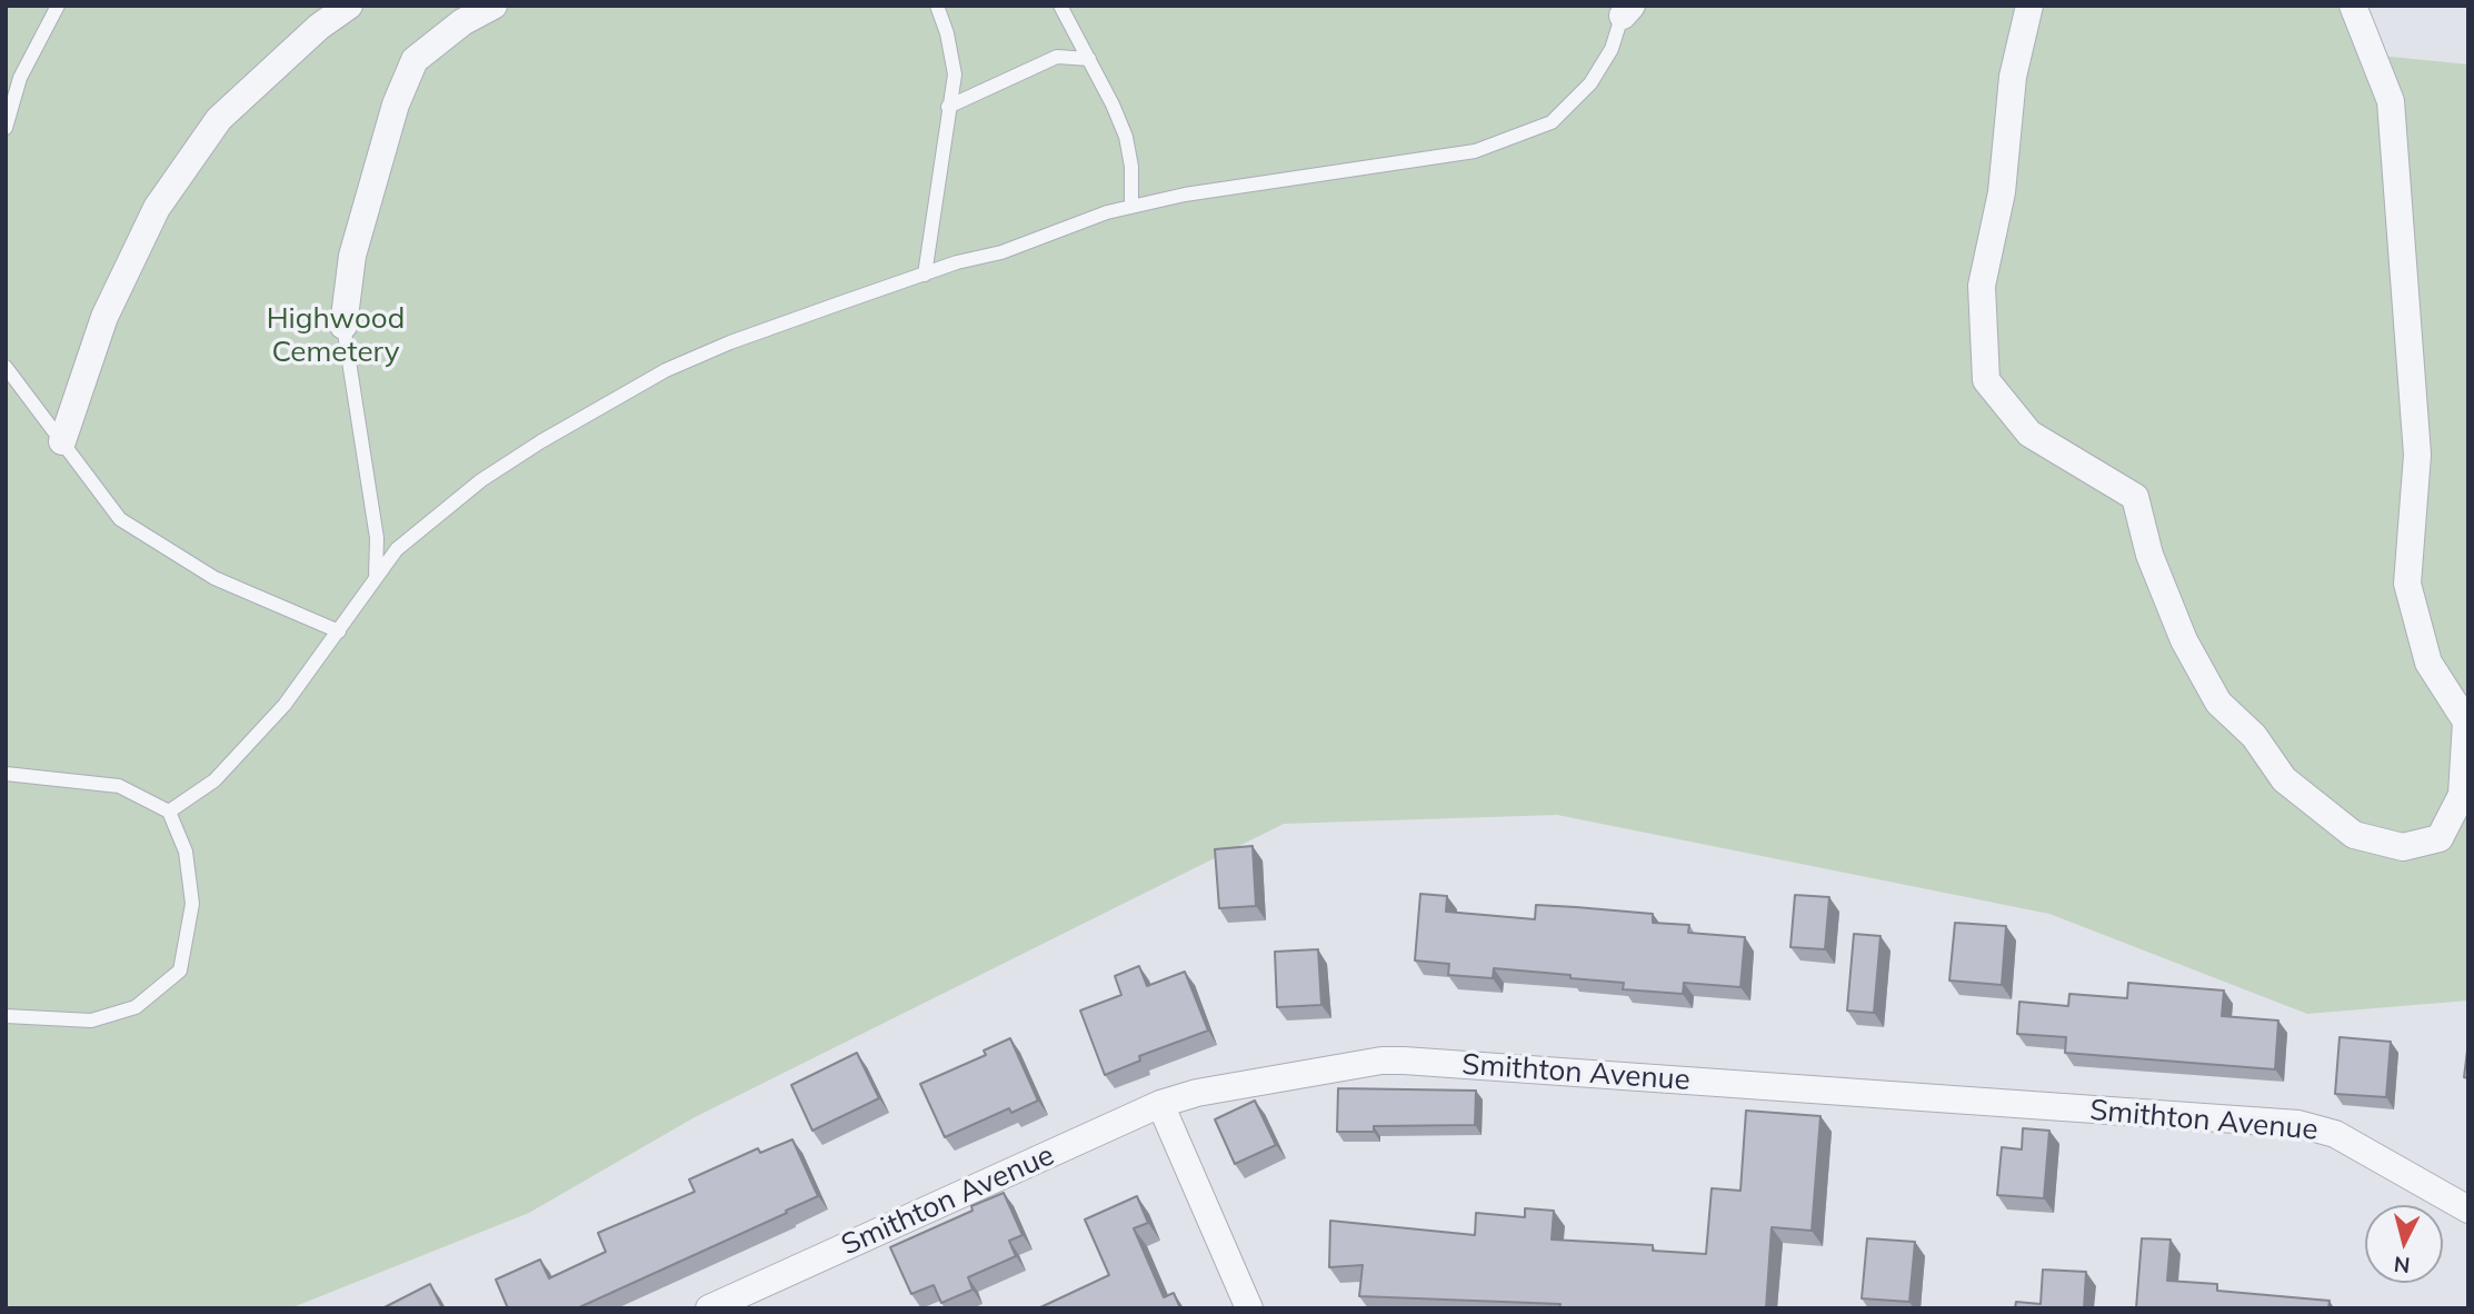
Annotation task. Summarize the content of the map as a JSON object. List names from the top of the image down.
{
  "streets": {
    "street": ["Smithton Avenue"]
  },
  "parks": ["Highwood Cemetery"],
  "north": "bottom"
}
